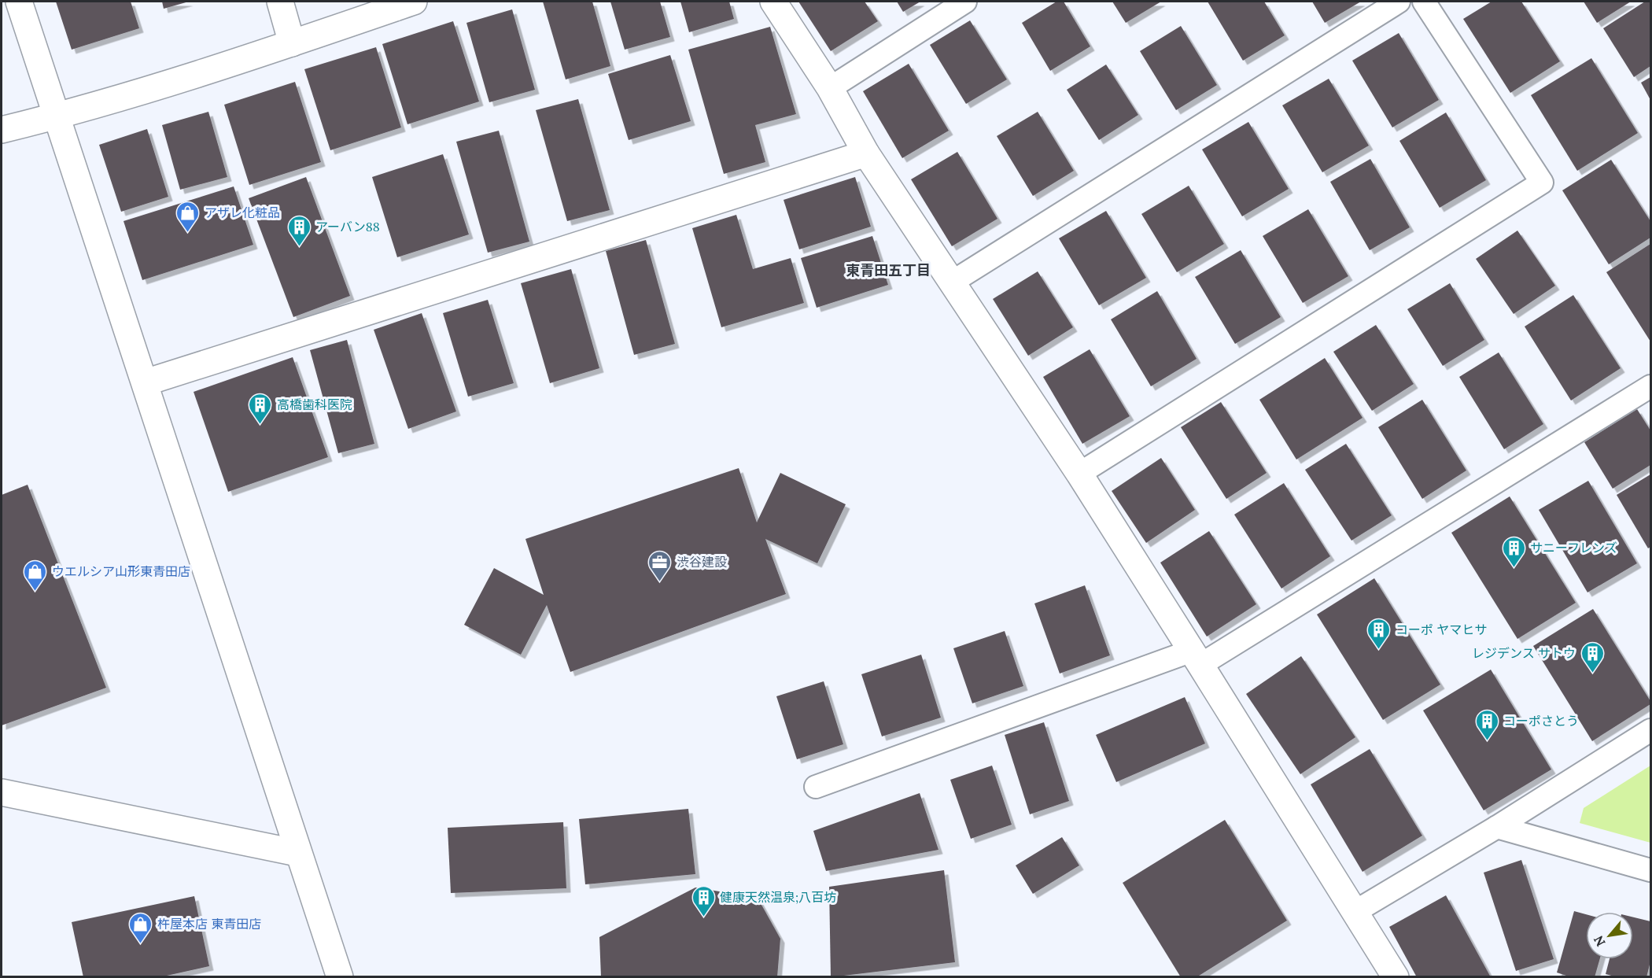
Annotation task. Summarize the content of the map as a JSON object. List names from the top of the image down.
{
  "districts": ["東青田五丁目"],
  "places": {
    "shop": ["アザレ化粧品", "ウエルシア山形東青田店", "杵屋本店 東青田店"],
    "building": [
      "アーバン88",
      "高橋歯科医院",
      "サニーフレンズ",
      "コーポ ヤマヒサ",
      "レジデンス サトウ",
      "コーポさとう",
      "健康天然温泉;八百坊"
    ],
    "office": ["渋谷建設"]
  },
  "north": "bottom left"
}
